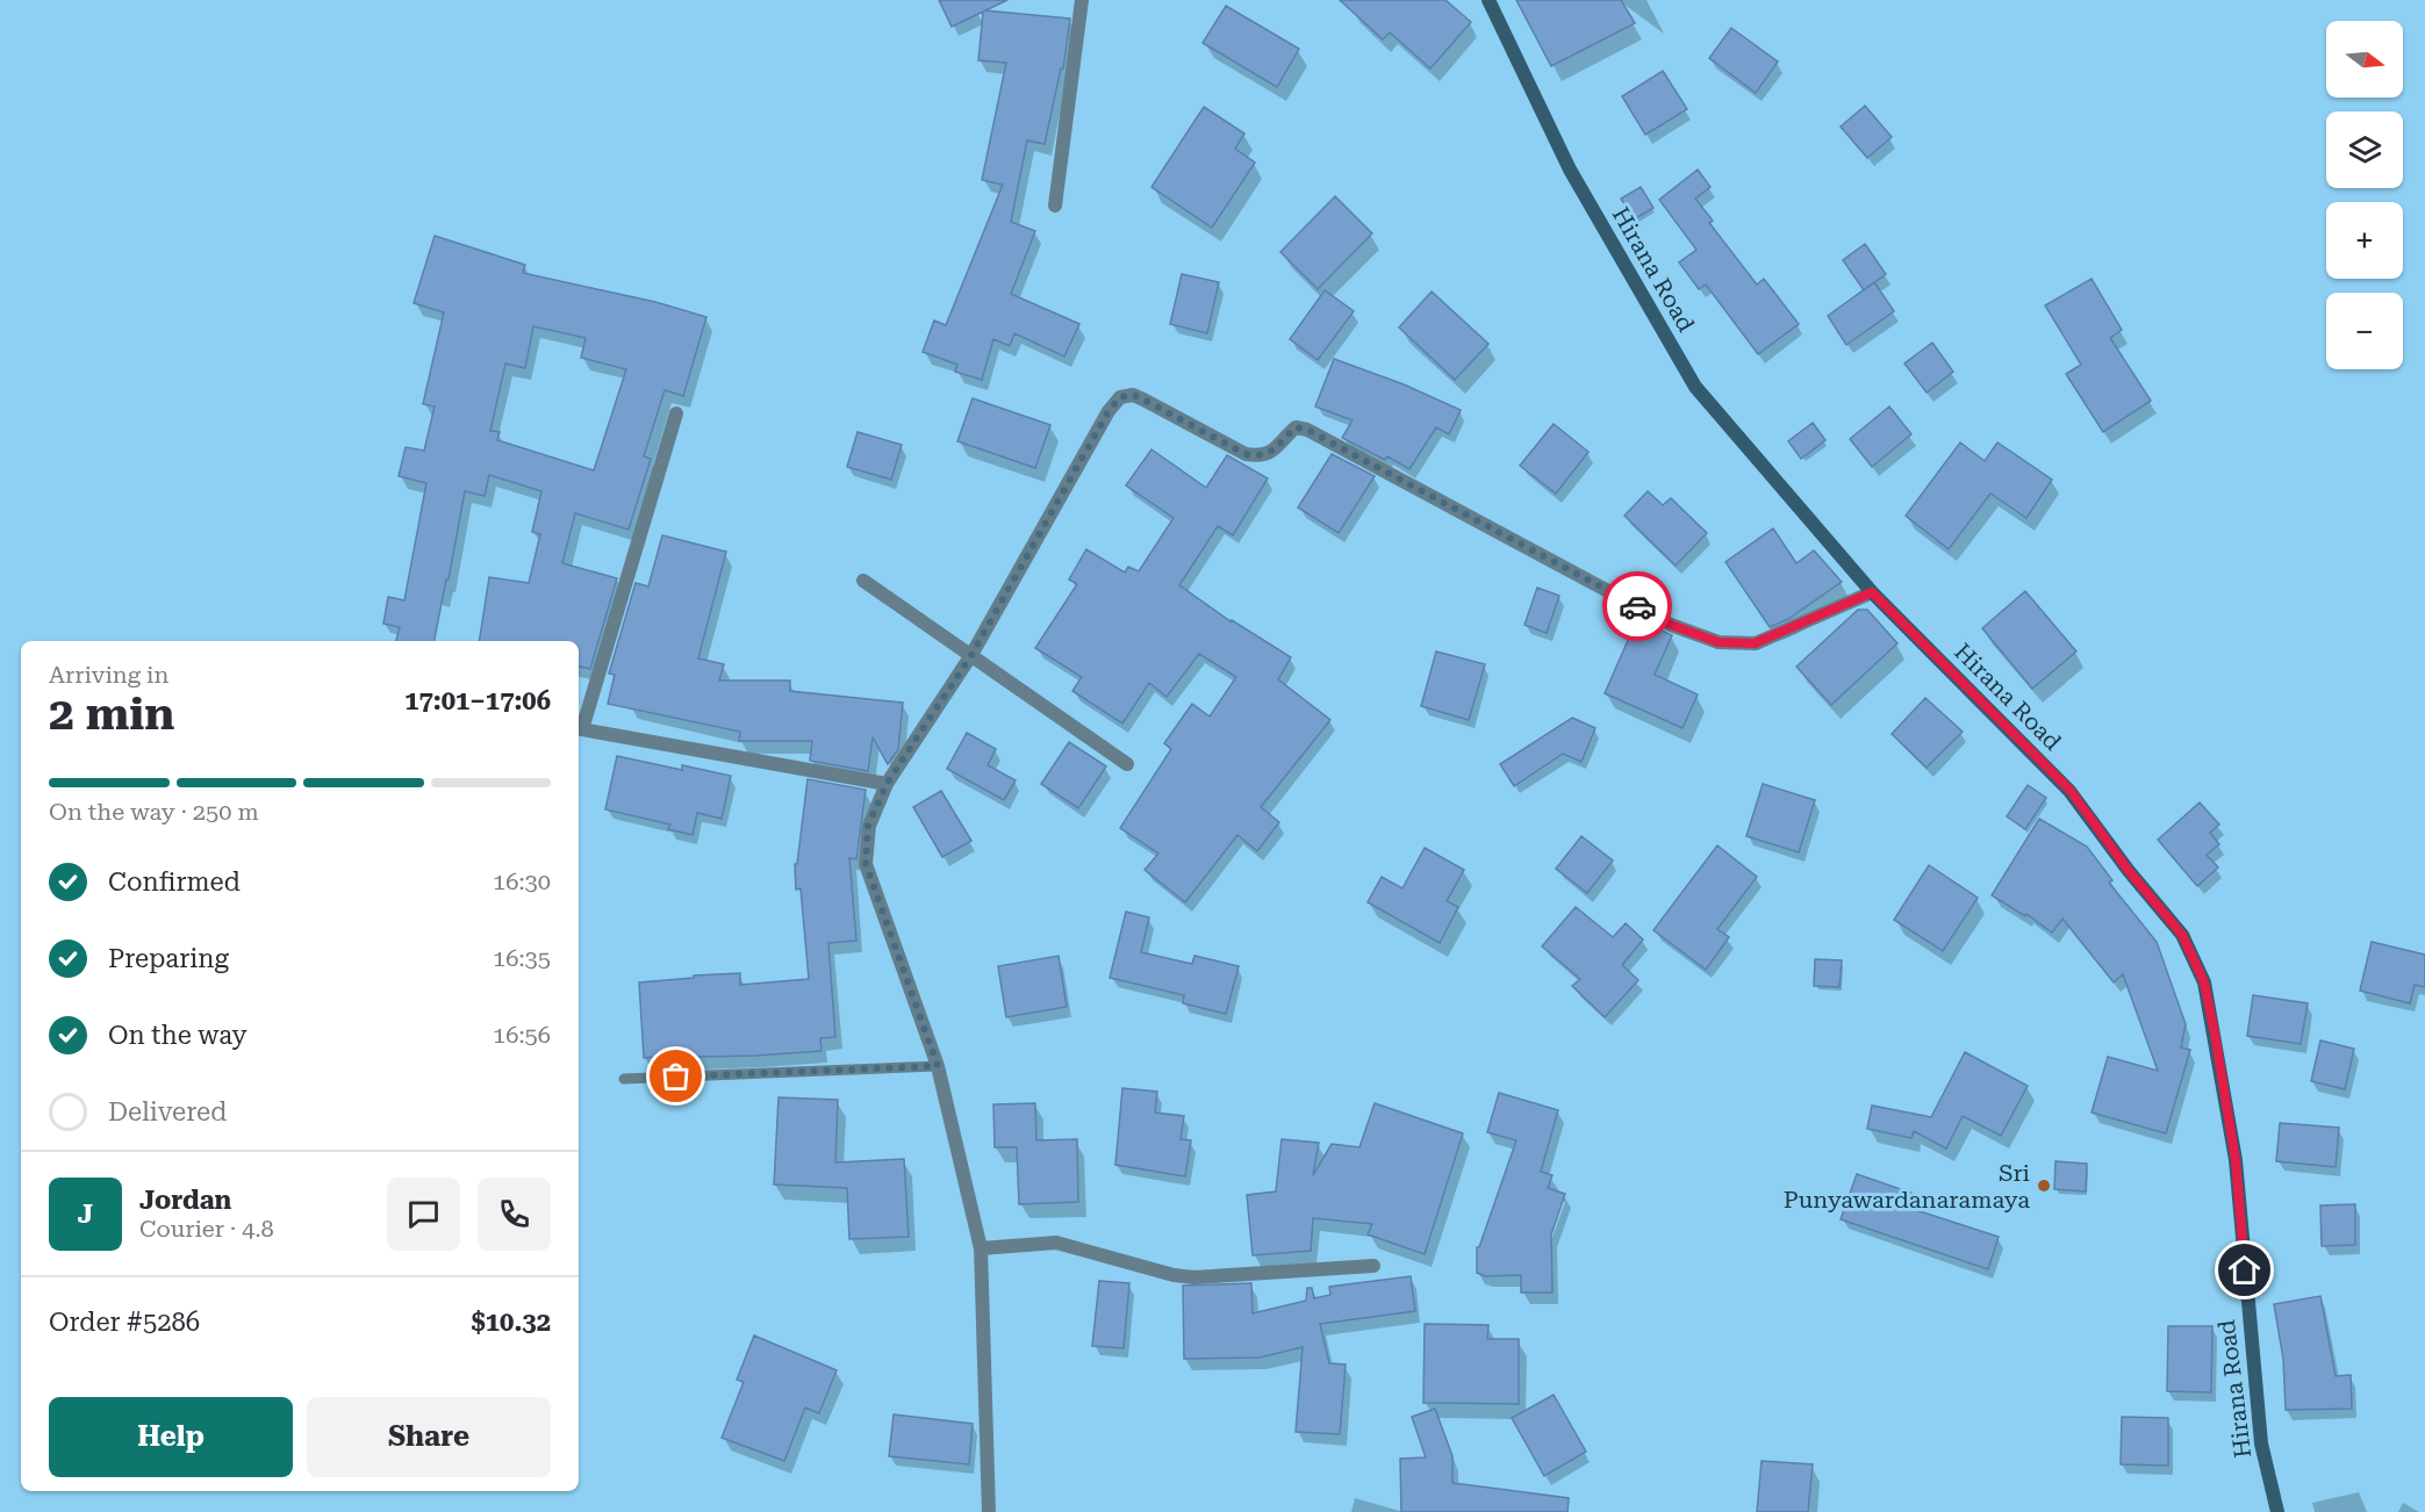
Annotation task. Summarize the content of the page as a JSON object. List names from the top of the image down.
{
  "streets": {
    "street": ["Hirana Road"]
  },
  "places": ["Sri Punyawardanaramaya"],
  "north": "right",
  "page": {
    "map_buttons": ["+", "−"],
    "heading": ["2 min", "Arriving in", "17:01–17:06"],
    "panel": [
      "Jordan",
      "Courier · 4.8",
      "Order #5286",
      "$10.32"
    ],
    "bar": "On the way · 250 m",
    "list": [
      ["Confirmed", "16:30"],
      ["Preparing", "16:35"],
      ["On the way", "16:56"],
      "Delivered"
    ],
    "round": "J",
    "buttons": ["Help", "Share"]
  }
}
